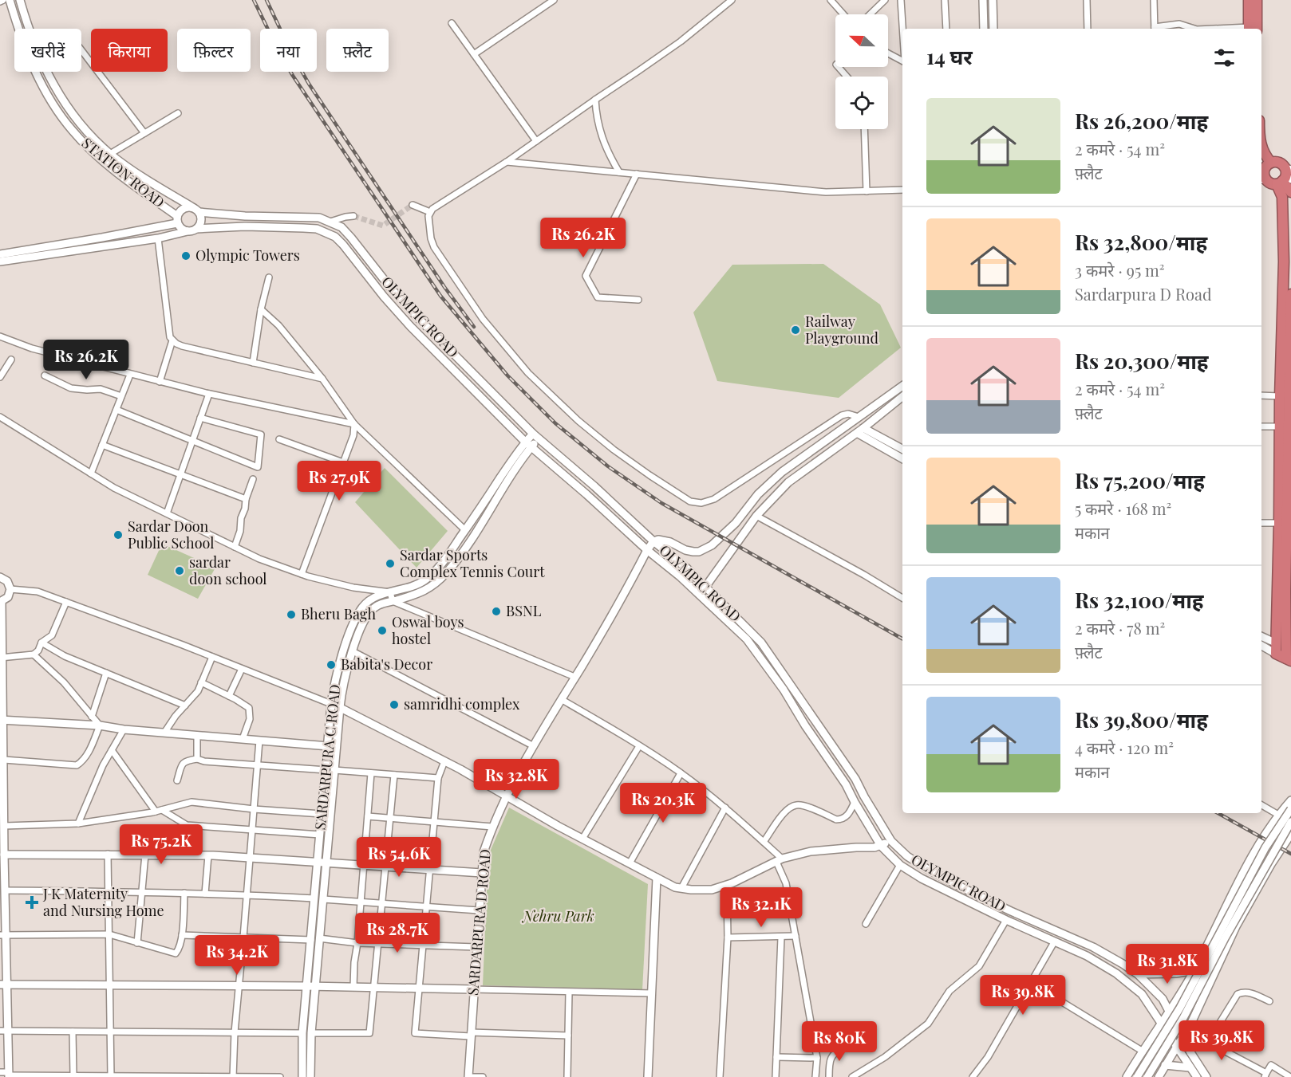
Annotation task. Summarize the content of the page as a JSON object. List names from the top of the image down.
{
  "streets": {
    "street": [
      "STATION ROAD",
      "OLYMPIC ROAD",
      "SARDARPURA C ROAD",
      "SARDARPURA D ROAD"
    ]
  },
  "crossings": [
    ["STATION ROAD", "OLYMPIC ROAD"],
    ["OLYMPIC ROAD", "SARDARPURA C ROAD"],
    ["OLYMPIC ROAD", "SARDARPURA D ROAD"]
  ],
  "parks": ["Nehru Park"],
  "places": {
    "other": [
      "Olympic Towers",
      "Railway Playground",
      "Sardar Doon Public School",
      "Sardar Sports Complex Tennis Court",
      "sardar doon school",
      "BSNL",
      "Bheru Bagh",
      "Oswal boys hostel",
      "Babita's Decor",
      "samridhi complex"
    ],
    "health": ["J K Maternity and Nursing Home"]
  },
  "north": "left",
  "page": {
    "chip": [
      "खरीदें",
      "किराया",
      "फ़िल्टर",
      "नया",
      "फ़्लैट"
    ],
    "heading": "14 घर",
    "list": [
      {
        "name": "Rs 26,200/माह",
        "note": "2 कमरे · 54 m² · फ़्लैट"
      },
      {
        "name": "Rs 32,800/माह",
        "note": "3 कमरे · 95 m² · Sardarpura D Road"
      },
      {
        "name": "Rs 20,300/माह",
        "note": "2 कमरे · 54 m² · फ़्लैट"
      },
      {
        "name": "Rs 75,200/माह",
        "note": "5 कमरे · 168 m² · मकान"
      },
      {
        "name": "Rs 32,100/माह",
        "note": "2 कमरे · 78 m² · फ़्लैट"
      },
      {
        "name": "Rs 39,800/माह",
        "note": "4 कमरे · 120 m² · मकान"
      }
    ],
    "price": [
      "Rs 26.2K",
      "Rs 26.2K",
      "Rs 27.9K",
      "Rs 32.8K",
      "Rs 20.3K",
      "Rs 75.2K",
      "Rs 54.6K",
      "Rs 32.1K",
      "Rs 28.7K",
      "Rs 34.2K",
      "Rs 31.8K",
      "Rs 39.8K",
      "Rs 39.8K",
      "Rs 80K"
    ]
  }
}
